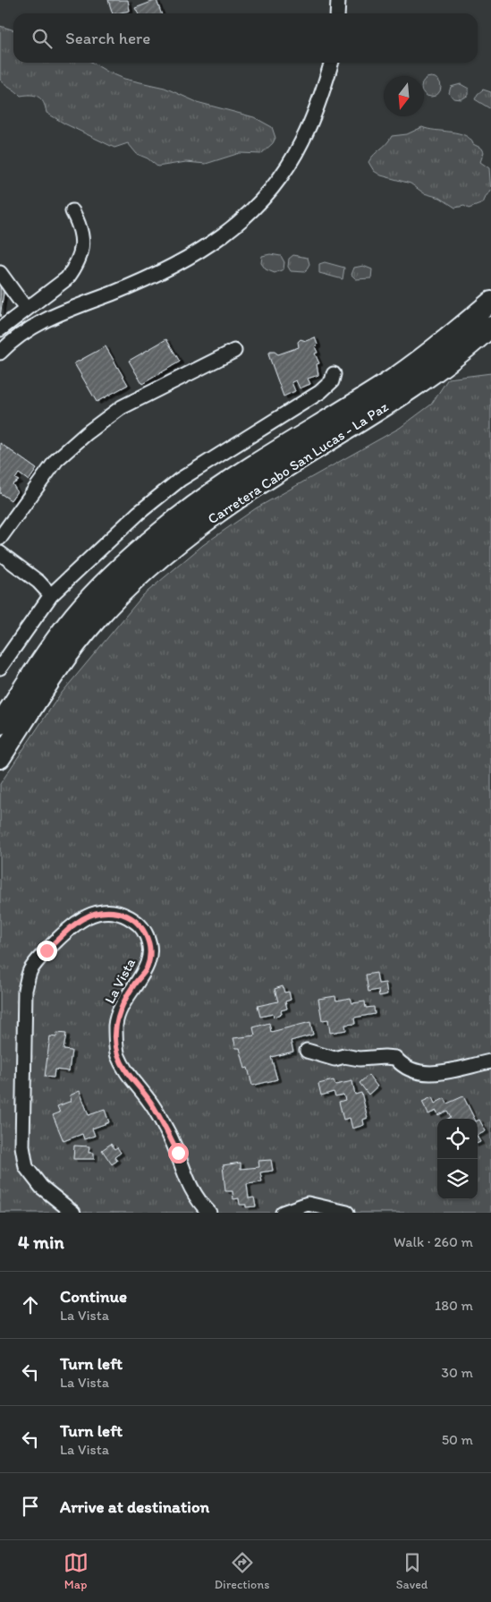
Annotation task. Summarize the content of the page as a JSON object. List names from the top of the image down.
{
  "streets": {
    "highway": ["Carretera Cabo San Lucas - La Paz"],
    "street": ["La Vista"]
  },
  "north": "bottom",
  "page": {
    "search": "Search here",
    "heading": ["4 min", "Walk · 260 m"],
    "list": [
      ["Continue", "La Vista", "180 m"],
      ["Turn left", "La Vista", "30 m"],
      ["Turn left", "La Vista", "50 m"],
      "Arrive at destination"
    ],
    "nav": ["Map", "Directions", "Saved"]
  }
}
